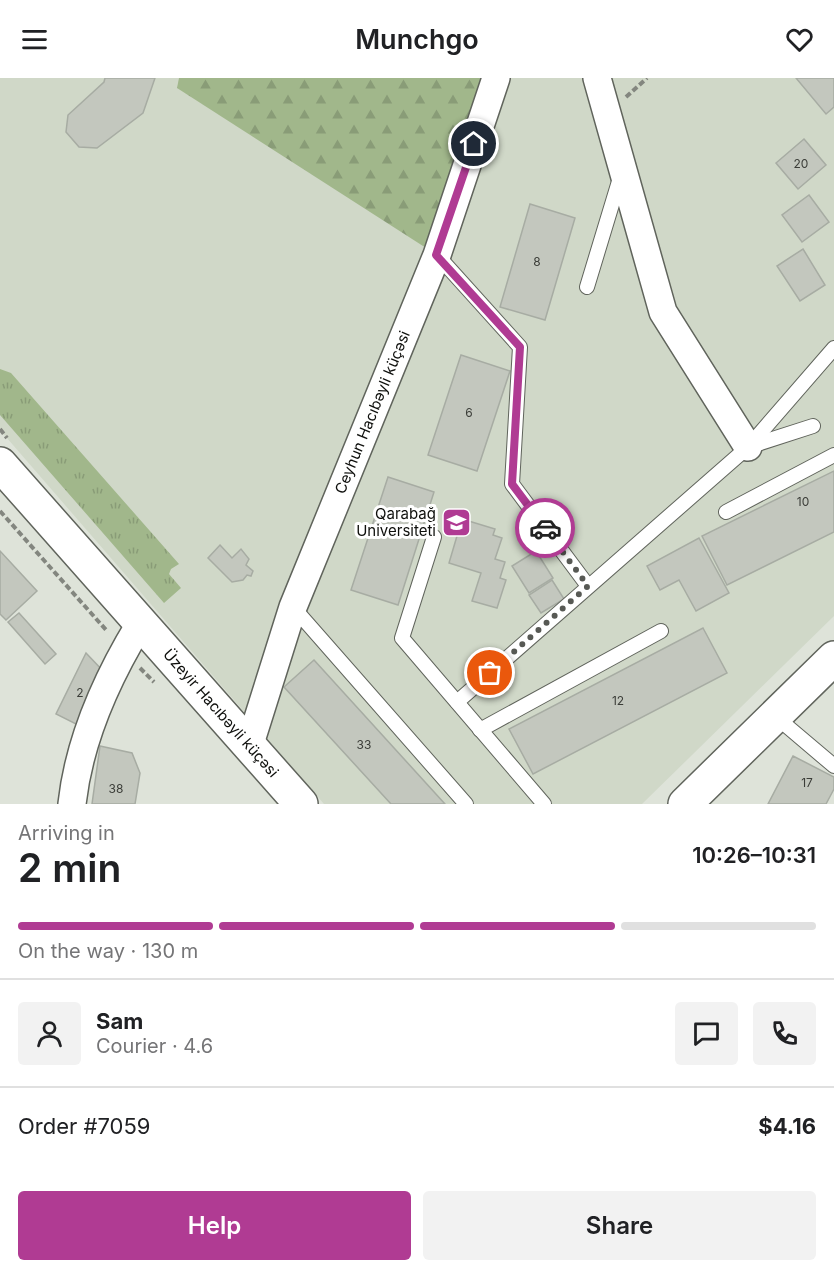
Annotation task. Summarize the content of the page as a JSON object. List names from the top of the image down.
{
  "streets": {
    "main road": ["Üzeyir Hacıbəyli küçəsi"],
    "street": ["Ceyhun Hacıbəyli küçəsi"]
  },
  "crossings": [
    ["Ceyhun Hacıbəyli küçəsi", "Üzeyir Hacıbəyli küçəsi"]
  ],
  "places": {
    "school or university": ["Qarabağ Universiteti"]
  },
  "house_numbers": [
    "20",
    "8",
    "6",
    "10",
    "2",
    "12",
    "33",
    "17",
    "38"
  ],
  "page": {
    "header": "Munchgo",
    "heading": ["2 min", "Arriving in", "10:26–10:31"],
    "panel": [
      "Sam",
      "Courier · 4.6",
      "Order #7059",
      "$4.16"
    ],
    "bar": "On the way · 130 m",
    "buttons": ["Help", "Share"]
  }
}
